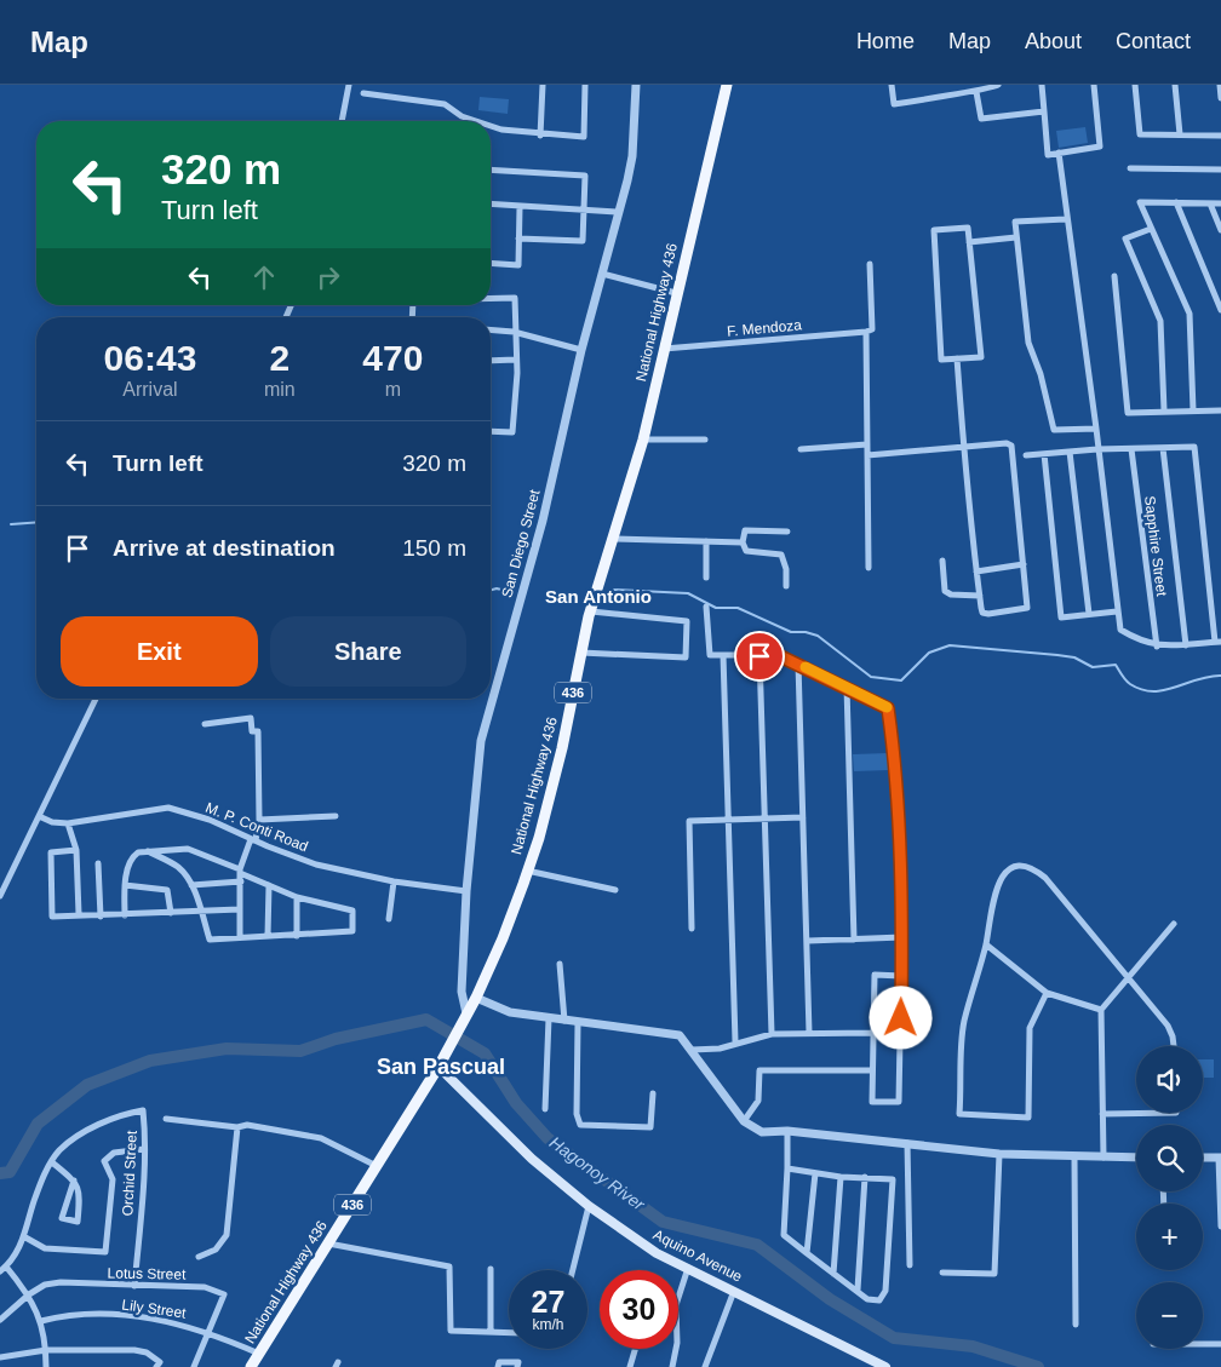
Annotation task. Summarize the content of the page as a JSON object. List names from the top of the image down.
{
  "streets": {
    "main road": ["National Highway 436", "436", "Aquino Avenue"],
    "street": [
      "F. Mendoza",
      "San Diego Street",
      "Sapphire Street",
      "M. P. Conti Road",
      "Orchid Street",
      "Lotus Street",
      "Lily Street"
    ]
  },
  "crossings": [
    ["National Highway 436", "F. Mendoza"],
    ["National Highway 436", "San Diego Street"],
    ["National Highway 436", "Aquino Avenue"],
    ["National Highway 436", "Lily Street"],
    ["San Diego Street", "M. P. Conti Road"],
    ["Orchid Street", "Lotus Street"],
    ["Lotus Street", "Lily Street"]
  ],
  "districts": ["San Antonio", "San Pascual"],
  "water": ["Hagonoy River"],
  "page": {
    "header": "Map",
    "nav": [
      "Home",
      "Map",
      "About",
      "Contact"
    ],
    "turn": ["320 m", "Turn left"],
    "eta": [
      "06:43",
      "Arrival",
      "2",
      "min",
      "470",
      "m"
    ],
    "list": [
      {
        "name": "Turn left",
        "value": "320 m"
      },
      {
        "name": "Arrive at destination",
        "value": "150 m"
      }
    ],
    "buttons": ["Exit", "Share"],
    "map_buttons": ["+", "−"],
    "speed": "27 km/h",
    "limit": "30"
  }
}
